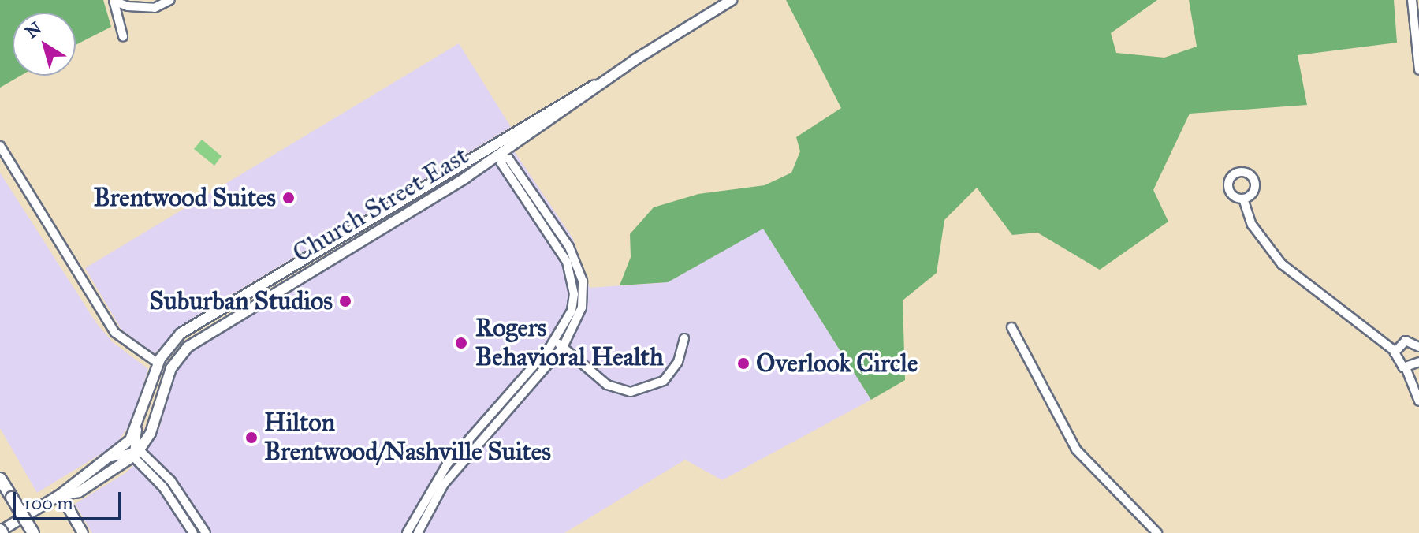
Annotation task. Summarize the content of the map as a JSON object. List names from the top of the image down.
{
  "streets": {
    "main road": ["Church Street East"]
  },
  "places": [
    "Brentwood Suites",
    "Suburban Studios",
    "Rogers Behavioral Health",
    "Overlook Circle",
    "Hilton Brentwood/Nashville Suites"
  ],
  "scale_bar": "100 m",
  "north": "top left"
}
